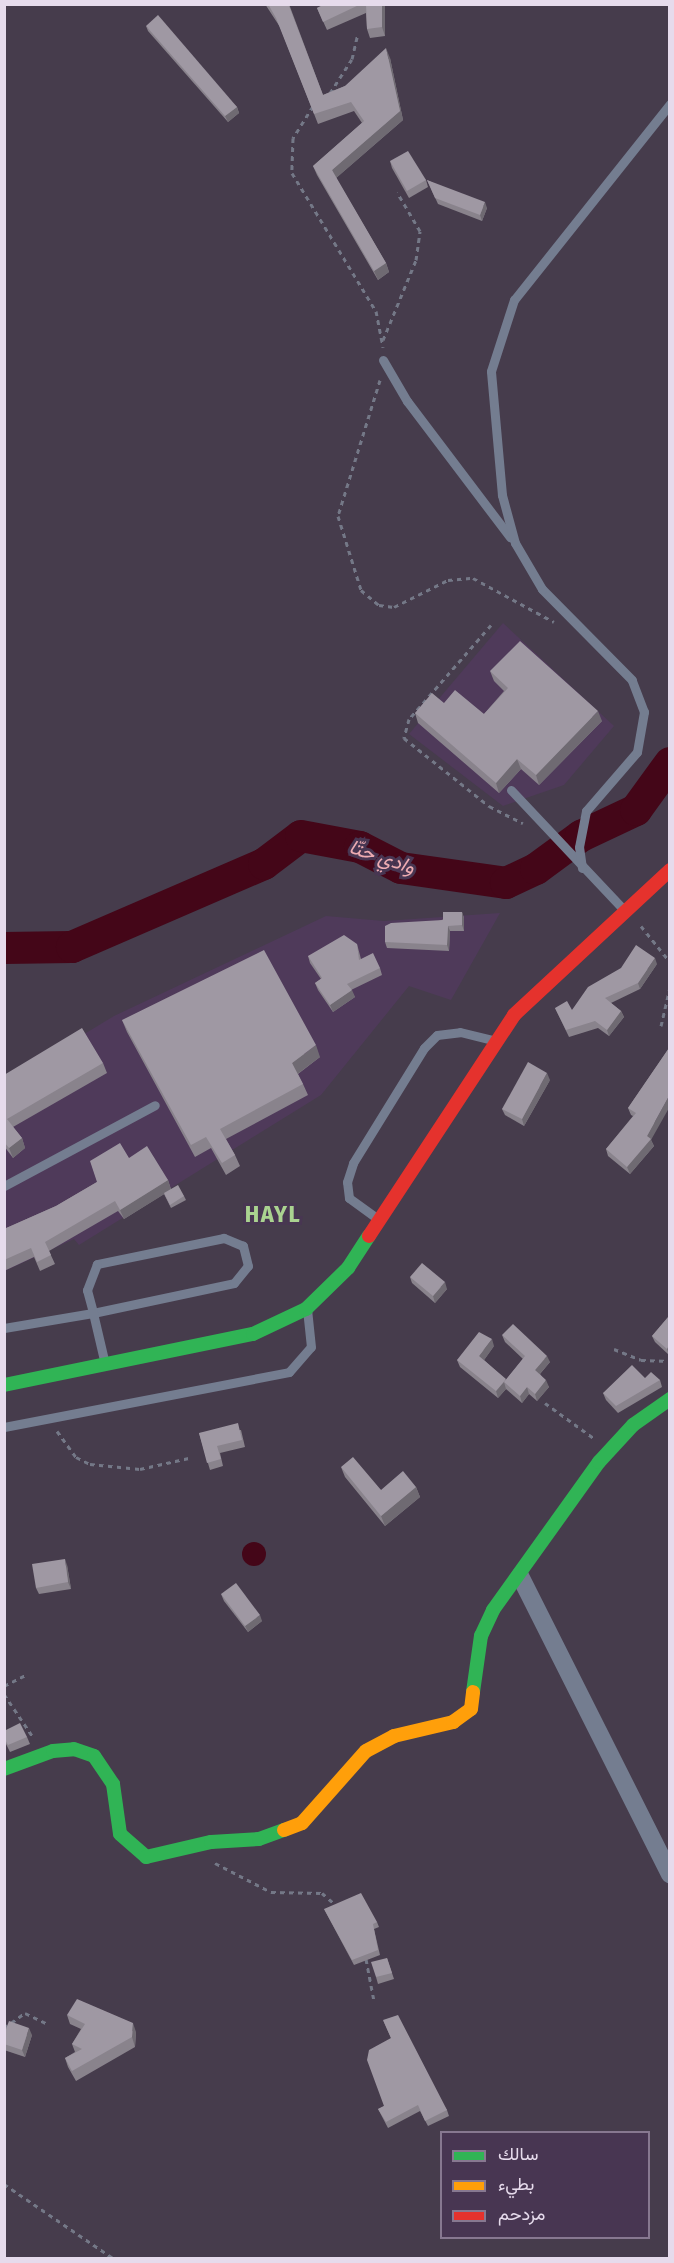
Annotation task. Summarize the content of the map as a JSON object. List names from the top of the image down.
{
  "districts": ["HAYL"],
  "water": ["وادي حتّا"],
  "legend": ["سالك", "بطيء", "مزدحم"]
}
